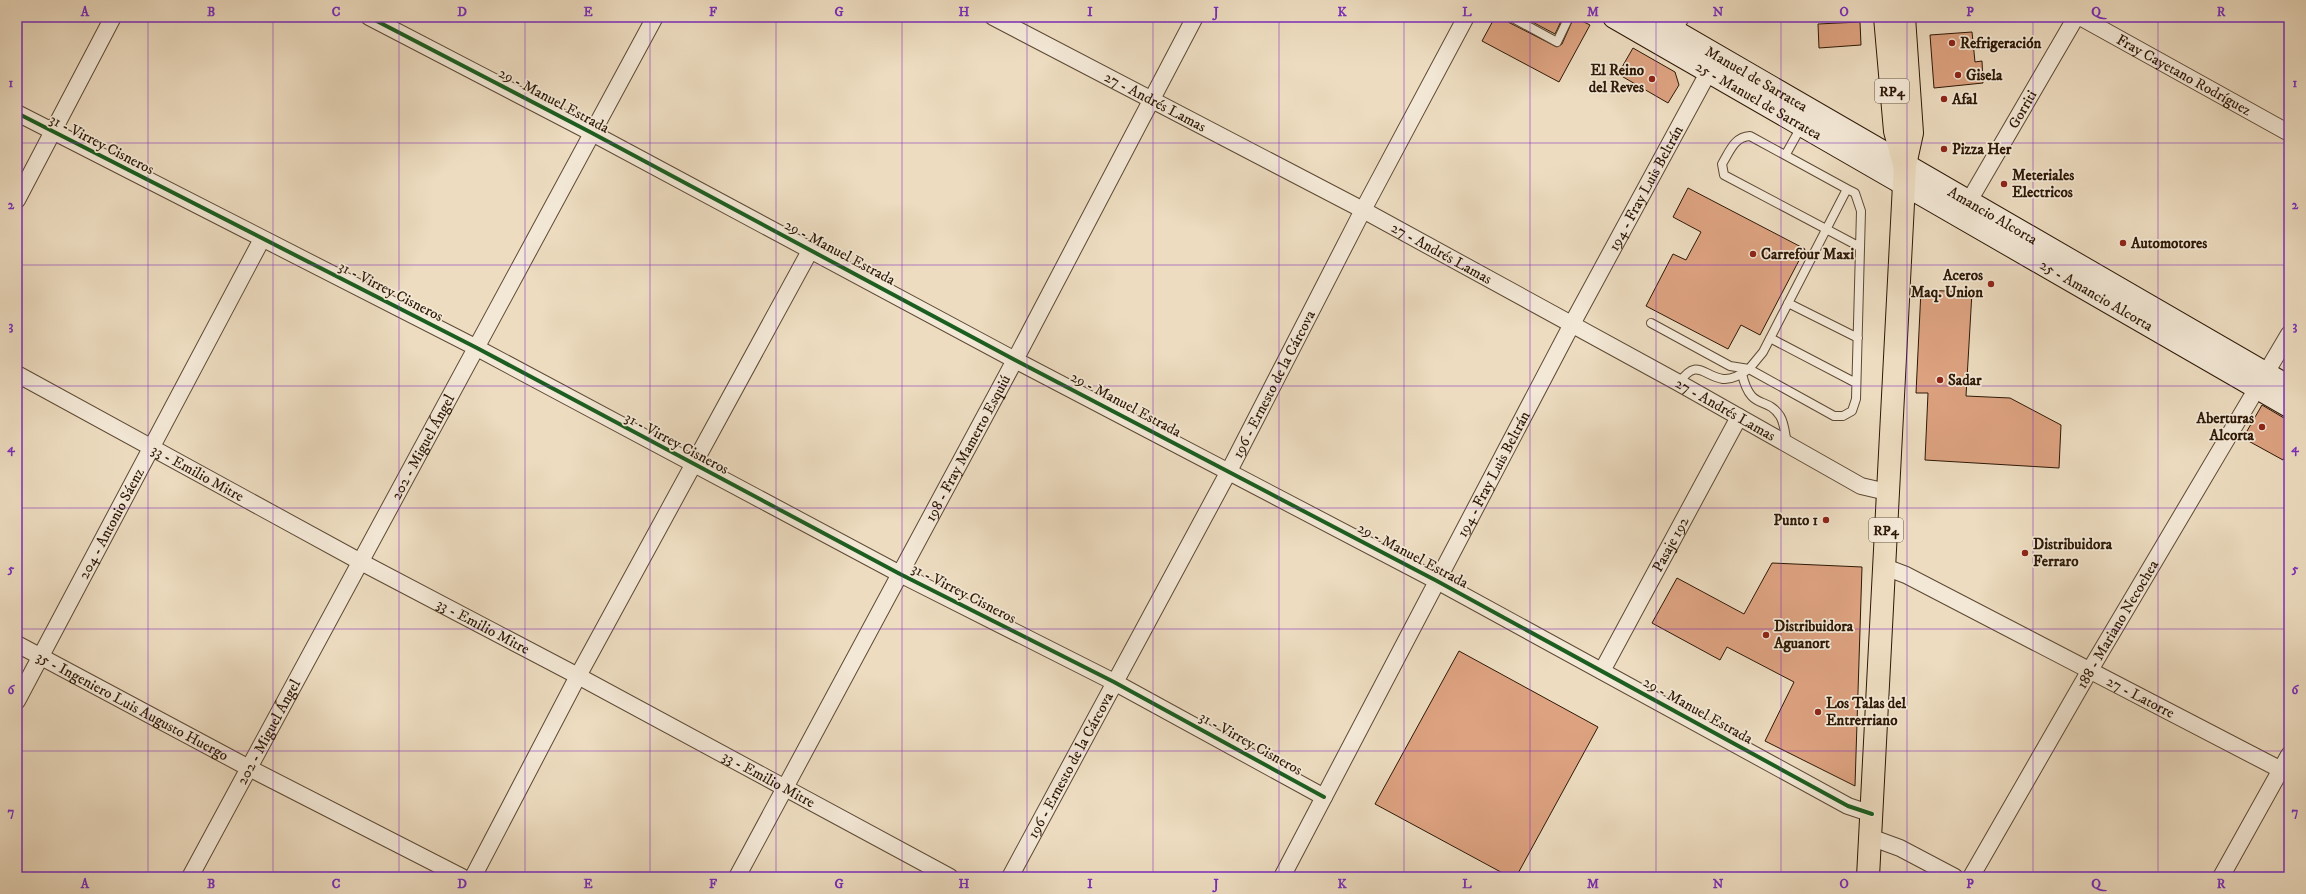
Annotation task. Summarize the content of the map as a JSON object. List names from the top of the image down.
{
  "streets": {
    "main road": [
      "Manuel de Sarratea",
      "RP4",
      "25 - Manuel de Sarratea",
      "Amancio Alcorta",
      "25 - Amancio Alcorta"
    ],
    "street": [
      "Fray Cayetano Rodríguez",
      "29 - Manuel Estrada",
      "27 - Andrés Lamas",
      "Gorriti",
      "31 - Virrey Cisneros",
      "194 - Fray Luis Beltrán",
      "196 - Ernesto de la Cárcova",
      "202 - Miguel Ángel",
      "198 - Fray Mamerto Esquiú",
      "33 - Emilio Mitre",
      "204 - Antonio Sáenz",
      "Pasaje 192",
      "188 - Mariano Necochea",
      "27 - Latorre",
      "35 - Ingeniero Luis Augusto Huergo"
    ]
  },
  "crossings": [
    ["Manuel de Sarratea", "RP4"],
    ["Manuel de Sarratea", "25 - Manuel de Sarratea"],
    ["Manuel de Sarratea", "Amancio Alcorta"],
    ["Manuel de Sarratea", "25 - Amancio Alcorta"],
    ["RP4", "29 - Manuel Estrada"],
    ["RP4", "27 - Andrés Lamas"],
    ["RP4", "25 - Manuel de Sarratea"],
    ["RP4", "Amancio Alcorta"],
    ["RP4", "25 - Amancio Alcorta"],
    ["RP4", "27 - Latorre"],
    ["29 - Manuel Estrada", "194 - Fray Luis Beltrán"],
    ["29 - Manuel Estrada", "196 - Ernesto de la Cárcova"],
    ["29 - Manuel Estrada", "202 - Miguel Ángel"],
    ["29 - Manuel Estrada", "198 - Fray Mamerto Esquiú"],
    ["29 - Manuel Estrada", "Pasaje 192"],
    ["27 - Andrés Lamas", "194 - Fray Luis Beltrán"],
    ["27 - Andrés Lamas", "196 - Ernesto de la Cárcova"],
    ["27 - Andrés Lamas", "198 - Fray Mamerto Esquiú"],
    ["27 - Andrés Lamas", "Pasaje 192"],
    ["25 - Manuel de Sarratea", "194 - Fray Luis Beltrán"],
    ["25 - Manuel de Sarratea", "Amancio Alcorta"],
    ["25 - Manuel de Sarratea", "25 - Amancio Alcorta"],
    ["Gorriti", "Amancio Alcorta"],
    ["31 - Virrey Cisneros", "194 - Fray Luis Beltrán"],
    ["31 - Virrey Cisneros", "196 - Ernesto de la Cárcova"],
    ["31 - Virrey Cisneros", "202 - Miguel Ángel"],
    ["31 - Virrey Cisneros", "198 - Fray Mamerto Esquiú"],
    ["31 - Virrey Cisneros", "204 - Antonio Sáenz"],
    ["Amancio Alcorta", "25 - Amancio Alcorta"],
    ["Amancio Alcorta", "188 - Mariano Necochea"],
    ["25 - Amancio Alcorta", "188 - Mariano Necochea"],
    ["202 - Miguel Ángel", "33 - Emilio Mitre"],
    ["202 - Miguel Ángel", "35 - Ingeniero Luis Augusto Huergo"],
    ["198 - Fray Mamerto Esquiú", "33 - Emilio Mitre"],
    ["33 - Emilio Mitre", "204 - Antonio Sáenz"],
    ["204 - Antonio Sáenz", "35 - Ingeniero Luis Augusto Huergo"],
    ["188 - Mariano Necochea", "27 - Latorre"]
  ],
  "places": [
    "Refrigeración",
    "Gisela",
    "El Reino del Reves",
    "Afal",
    "Pizza Her",
    "Meteriales Electricos",
    "Automotores",
    "Carrefour Maxi",
    "Aceros Maq. Union",
    "Sadar",
    "Aberturas Alcorta",
    "Punto 1",
    "Distribuidora Ferraro",
    "Distribuidora Aguanort",
    "Los Talas del Entrerriano"
  ],
  "grid": {
    "columns": [
      "A",
      "B",
      "C",
      "D",
      "E",
      "F",
      "G",
      "H",
      "I",
      "J",
      "K",
      "L",
      "M",
      "N",
      "O",
      "P",
      "Q",
      "R"
    ],
    "rows": [
      "1",
      "2",
      "3",
      "4",
      "5",
      "6",
      "7"
    ]
  }
}
